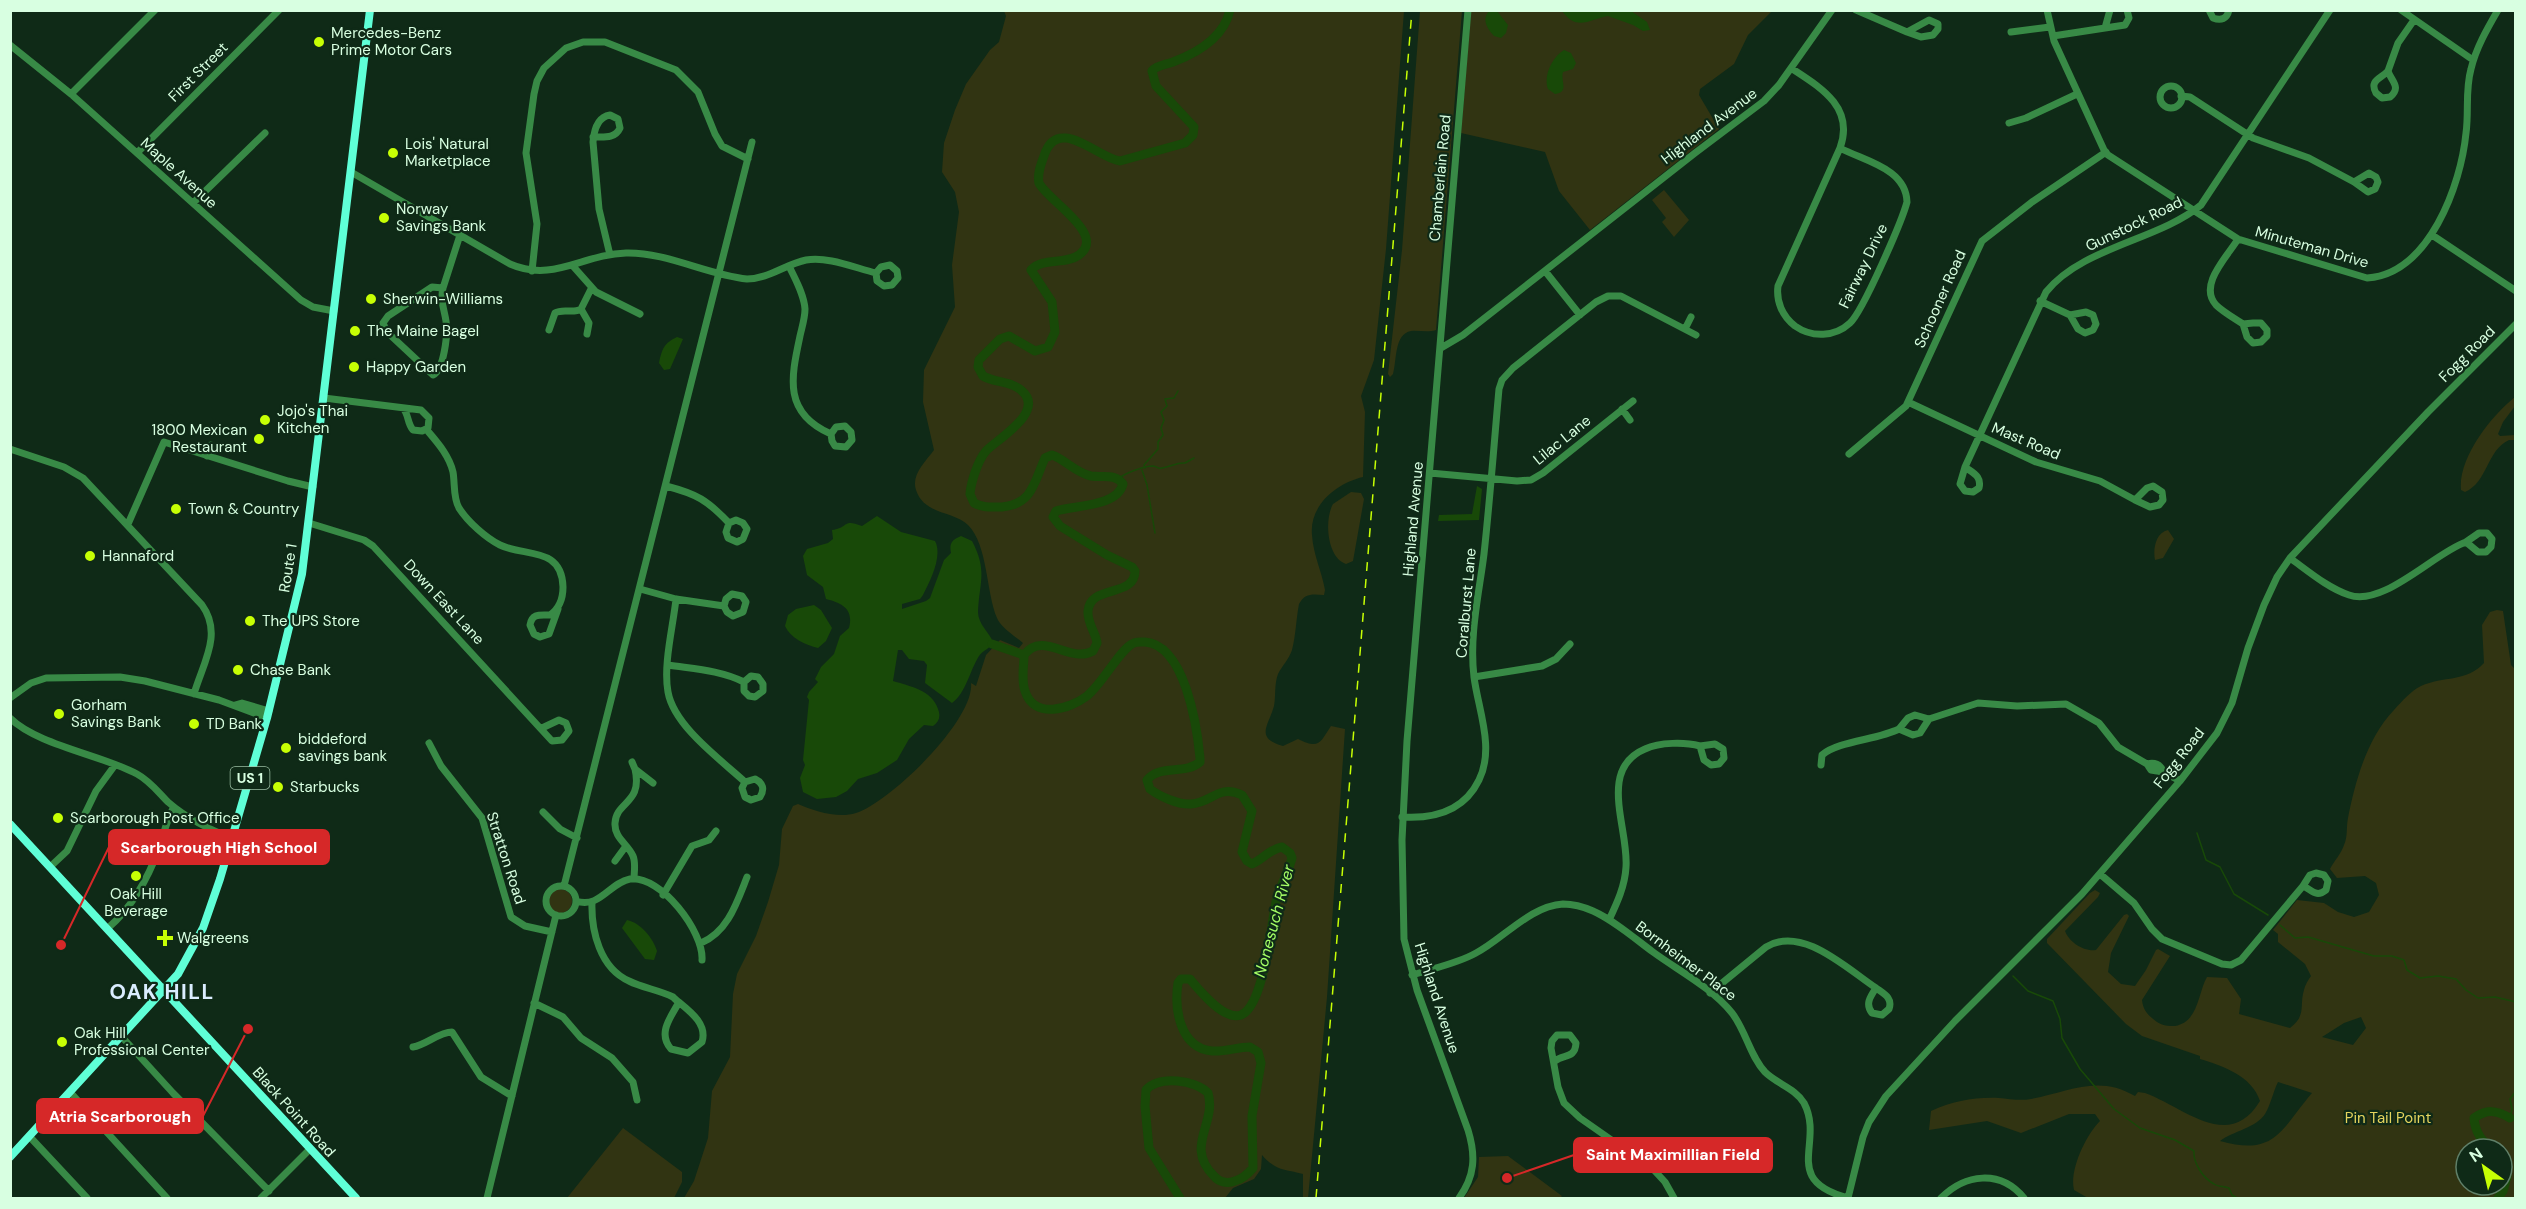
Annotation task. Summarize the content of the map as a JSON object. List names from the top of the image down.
{
  "streets": {
    "main road": ["Route 1", "US 1", "Black Point Road"],
    "street": [
      "First Street",
      "Highland Avenue",
      "Maple Avenue",
      "Chamberlain Road",
      "Gunstock Road",
      "Minuteman Drive",
      "Fairway Drive",
      "Schooner Road",
      "Fogg Road",
      "Lilac Lane",
      "Mast Road",
      "Down East Lane",
      "Coralburst Lane",
      "Stratton Road",
      "Bornheimer Place"
    ]
  },
  "crossings": [
    ["First Street", "Maple Avenue"],
    ["Highland Avenue", "Chamberlain Road"],
    ["Highland Avenue", "Fairway Drive"],
    ["Highland Avenue", "Lilac Lane"],
    ["Highland Avenue", "Coralburst Lane"],
    ["Highland Avenue", "Bornheimer Place"],
    ["Maple Avenue", "Route 1"],
    ["Gunstock Road", "Minuteman Drive"],
    ["Gunstock Road", "Mast Road"],
    ["Minuteman Drive", "Schooner Road"],
    ["Schooner Road", "Mast Road"],
    ["Fogg Road", "Bornheimer Place"],
    ["Lilac Lane", "Coralburst Lane"],
    ["Route 1", "Down East Lane"],
    ["Route 1", "Black Point Road"]
  ],
  "districts": ["OAK HILL"],
  "water": ["Nonesuch River"],
  "parks": ["Pin Tail Point"],
  "places": {
    "other": [
      "Mercedes-Benz Prime Motor Cars",
      "Lois' Natural Marketplace",
      "Norway Savings Bank",
      "Sherwin-Williams",
      "The Maine Bagel",
      "Happy Garden",
      "Jojo's Thai Kitchen",
      "1800 Mexican Restaurant",
      "Town & Country",
      "Hannaford",
      "The UPS Store",
      "Chase Bank",
      "Gorham Savings Bank",
      "TD Bank",
      "biddeford savings bank",
      "Starbucks",
      "Scarborough Post Office",
      "Oak Hill Beverage",
      "Scarborough High School",
      "Atria Scarborough",
      "Oak Hill Professional Center",
      "Saint Maximillian Field"
    ],
    "health": ["Walgreens"]
  },
  "north": "top left"
}
